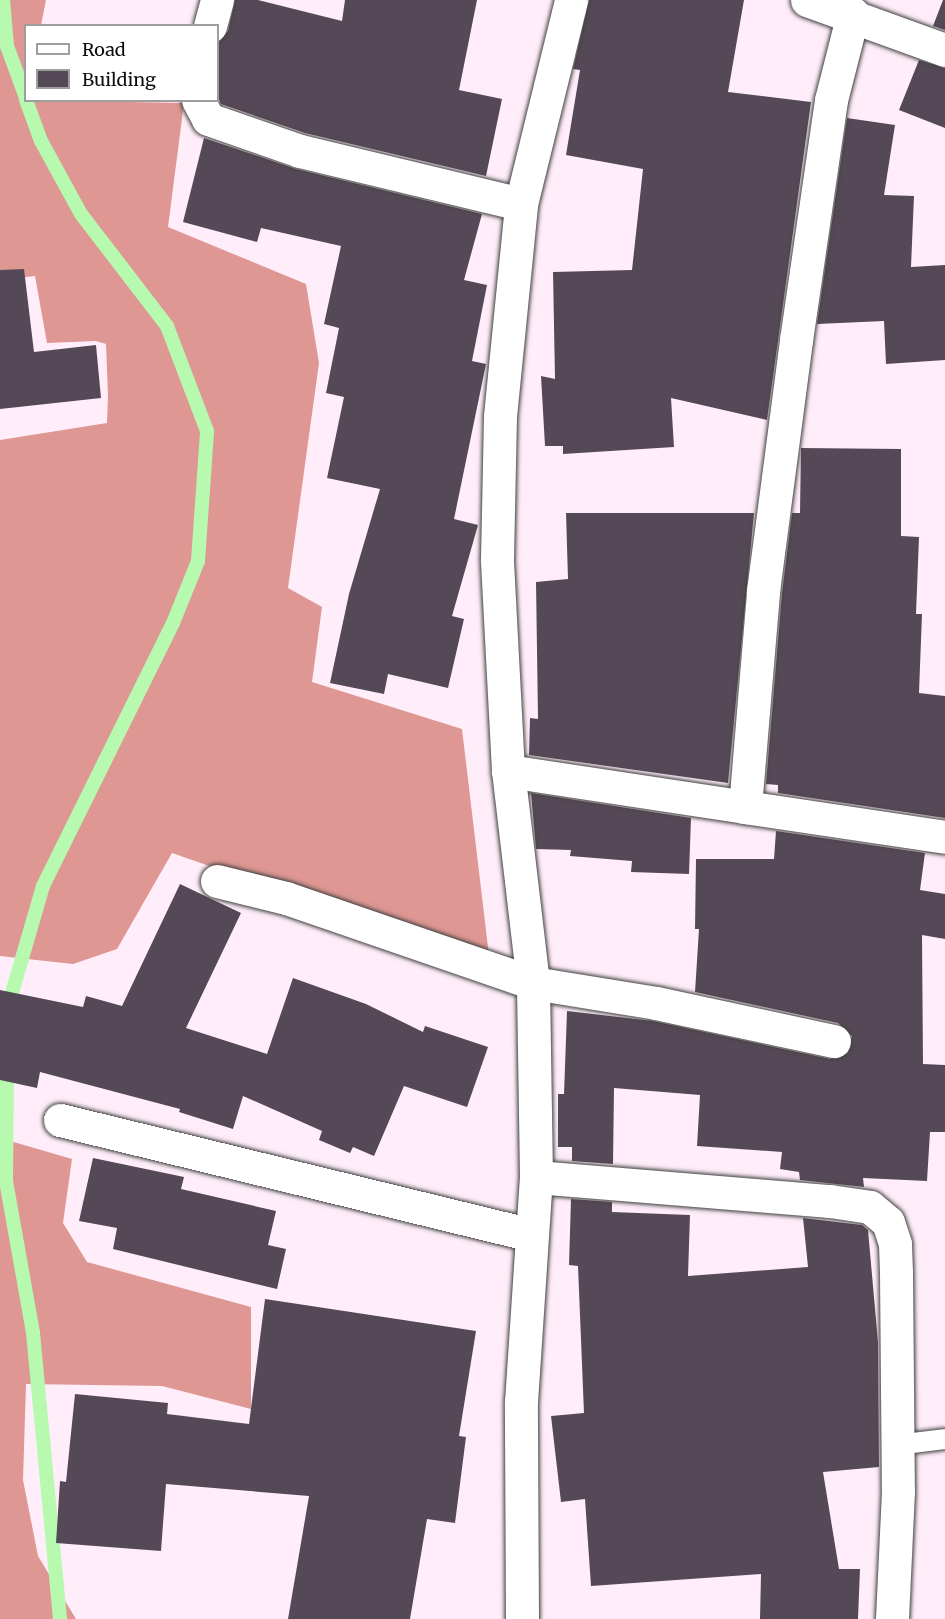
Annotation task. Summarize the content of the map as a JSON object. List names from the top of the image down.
{
  "legend": ["Road", "Building"]
}
